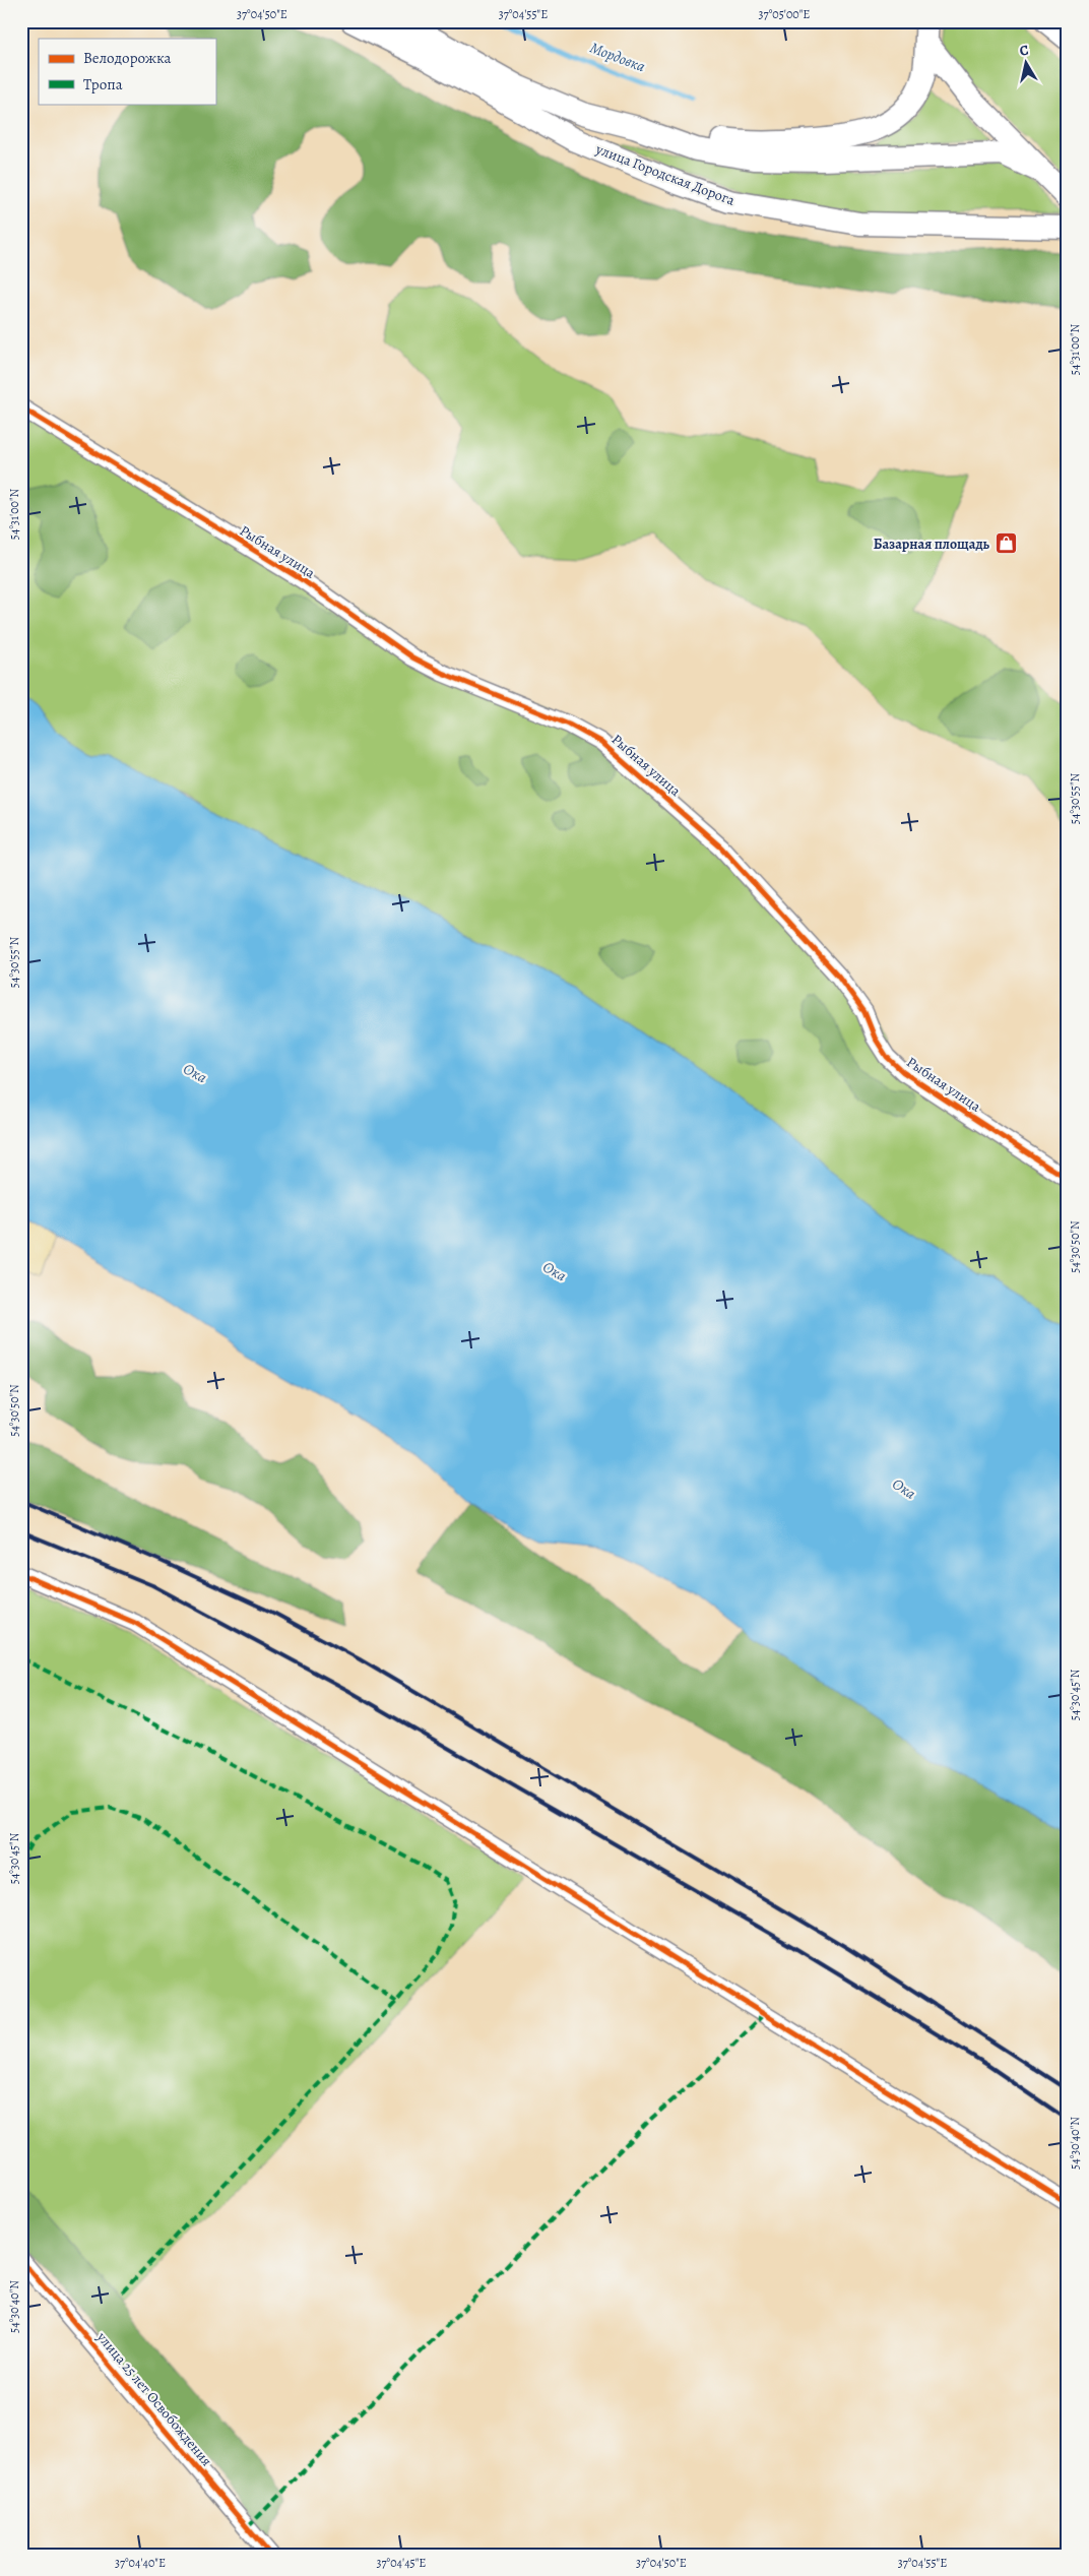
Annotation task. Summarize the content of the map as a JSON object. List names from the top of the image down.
{
  "streets": {
    "main road": ["улица Городская Дорога"],
    "street": ["Рыбная улица", "улица 25 лет Освобождения"]
  },
  "water": ["Мордовка", "Ока"],
  "places": {
    "shop": ["Базарная площадь"]
  },
  "legend": ["Велодорожка", "Тропа"],
  "north": "top",
  "coordinates": [
    "37°04'50\"E",
    "37°04'55\"E",
    "37°05'00\"E",
    "54°31'00\"N",
    "54°30'55\"N",
    "54°30'50\"N",
    "54°30'45\"N",
    "54°30'40\"N",
    "37°04'40\"E",
    "37°04'45\"E"
  ]
}
